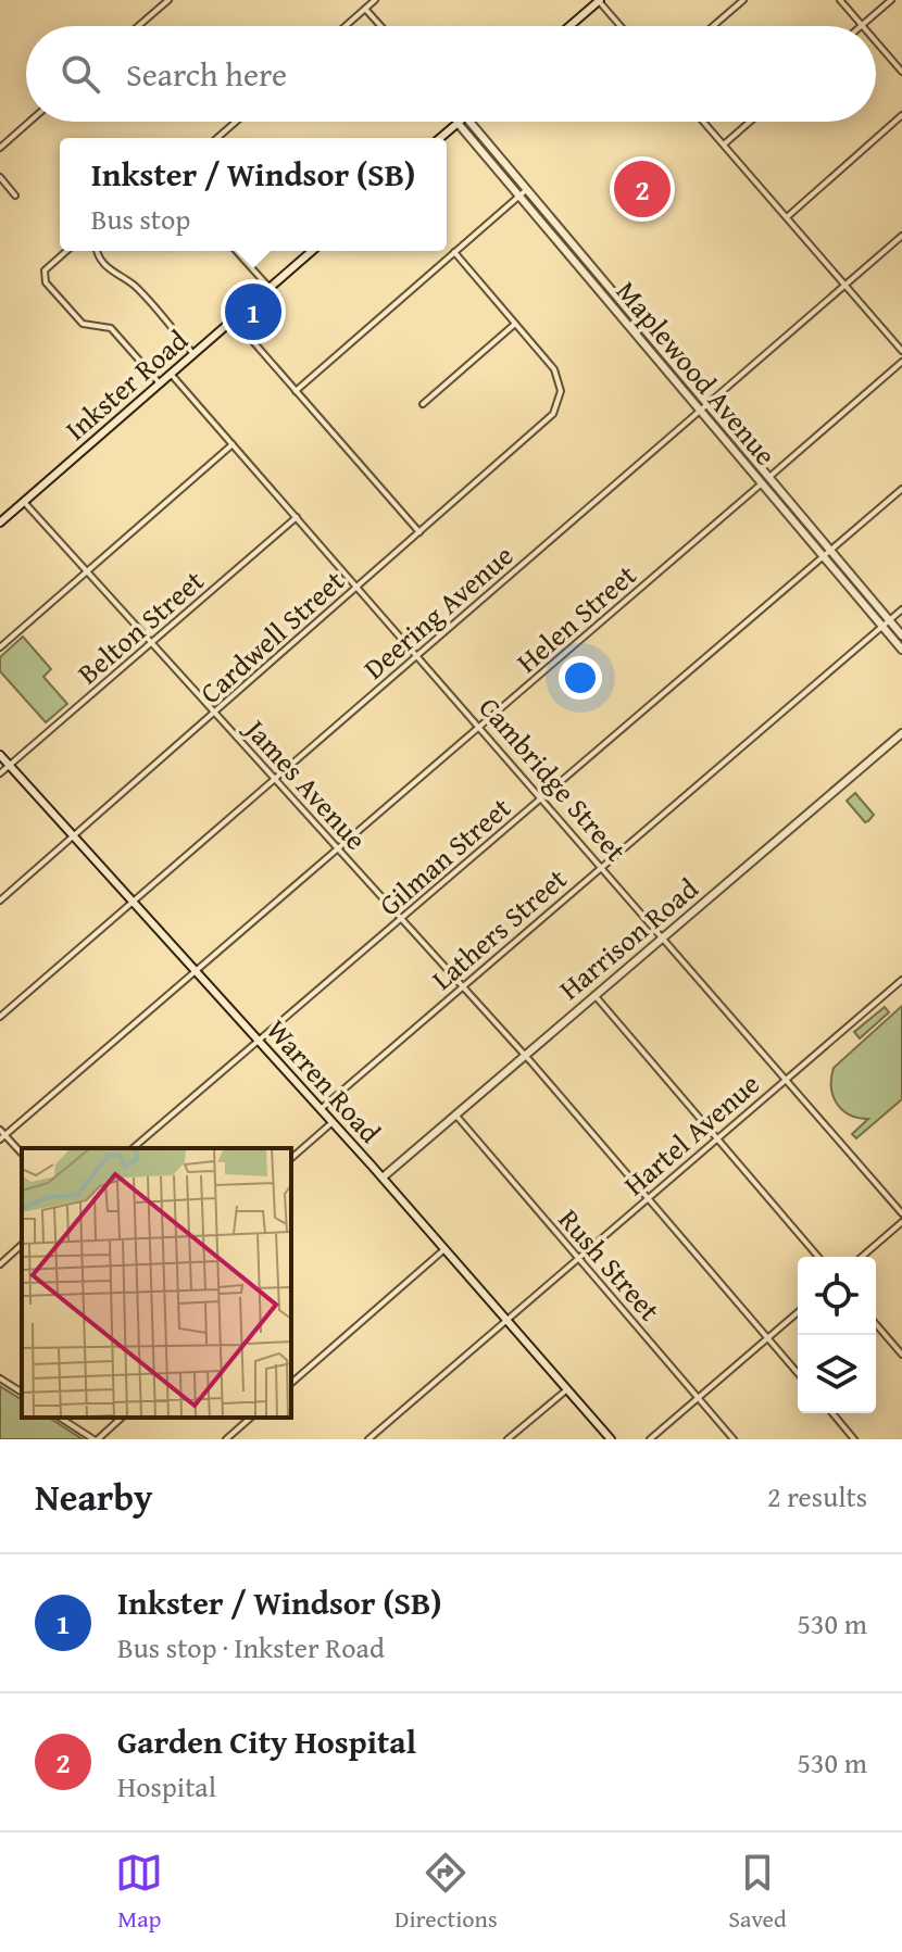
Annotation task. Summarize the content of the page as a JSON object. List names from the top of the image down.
{
  "streets": {
    "street": [
      "Maplewood Avenue",
      "Inkster Road",
      "Deering Avenue",
      "Helen Street",
      "Belton Street",
      "Cardwell Street",
      "Cambridge Street",
      "James Avenue",
      "Gilman Street",
      "Lathers Street",
      "Harrison Road",
      "Warren Road",
      "Hartel Avenue",
      "Rush Street"
    ]
  },
  "crossings": [
    ["Maplewood Avenue", "Deering Avenue"],
    ["Maplewood Avenue", "Helen Street"],
    ["Maplewood Avenue", "Gilman Street"],
    ["Maplewood Avenue", "Lathers Street"],
    ["Inkster Road", "Cambridge Street"],
    ["Inkster Road", "James Avenue"],
    ["Deering Avenue", "Cambridge Street"],
    ["Deering Avenue", "James Avenue"],
    ["Deering Avenue", "Warren Road"],
    ["Helen Street", "Cambridge Street"],
    ["Helen Street", "James Avenue"],
    ["Helen Street", "Warren Road"],
    ["Belton Street", "Cambridge Street"],
    ["Belton Street", "James Avenue"],
    ["Belton Street", "Warren Road"],
    ["Cardwell Street", "Cambridge Street"],
    ["Cardwell Street", "James Avenue"],
    ["Cardwell Street", "Warren Road"],
    ["Cambridge Street", "Gilman Street"],
    ["Cambridge Street", "Lathers Street"],
    ["Cambridge Street", "Harrison Road"],
    ["Cambridge Street", "Hartel Avenue"],
    ["James Avenue", "Gilman Street"],
    ["James Avenue", "Lathers Street"],
    ["James Avenue", "Harrison Road"],
    ["James Avenue", "Hartel Avenue"],
    ["Gilman Street", "Warren Road"],
    ["Lathers Street", "Warren Road"],
    ["Harrison Road", "Warren Road"],
    ["Harrison Road", "Rush Street"],
    ["Warren Road", "Hartel Avenue"],
    ["Hartel Avenue", "Rush Street"]
  ],
  "page": {
    "search": "Search here",
    "popup": ["Inkster / Windsor (SB)", "Bus stop"],
    "pins": ["2", "1"],
    "heading": ["Nearby", "2 results"],
    "list": [
      {
        "mark": "1",
        "name": "Inkster / Windsor (SB)",
        "note": "Bus stop · Inkster Road",
        "value": "530 m"
      },
      {
        "mark": "2",
        "name": "Garden City Hospital",
        "note": "Hospital",
        "value": "530 m"
      }
    ],
    "nav": ["Map", "Directions", "Saved"]
  }
}
